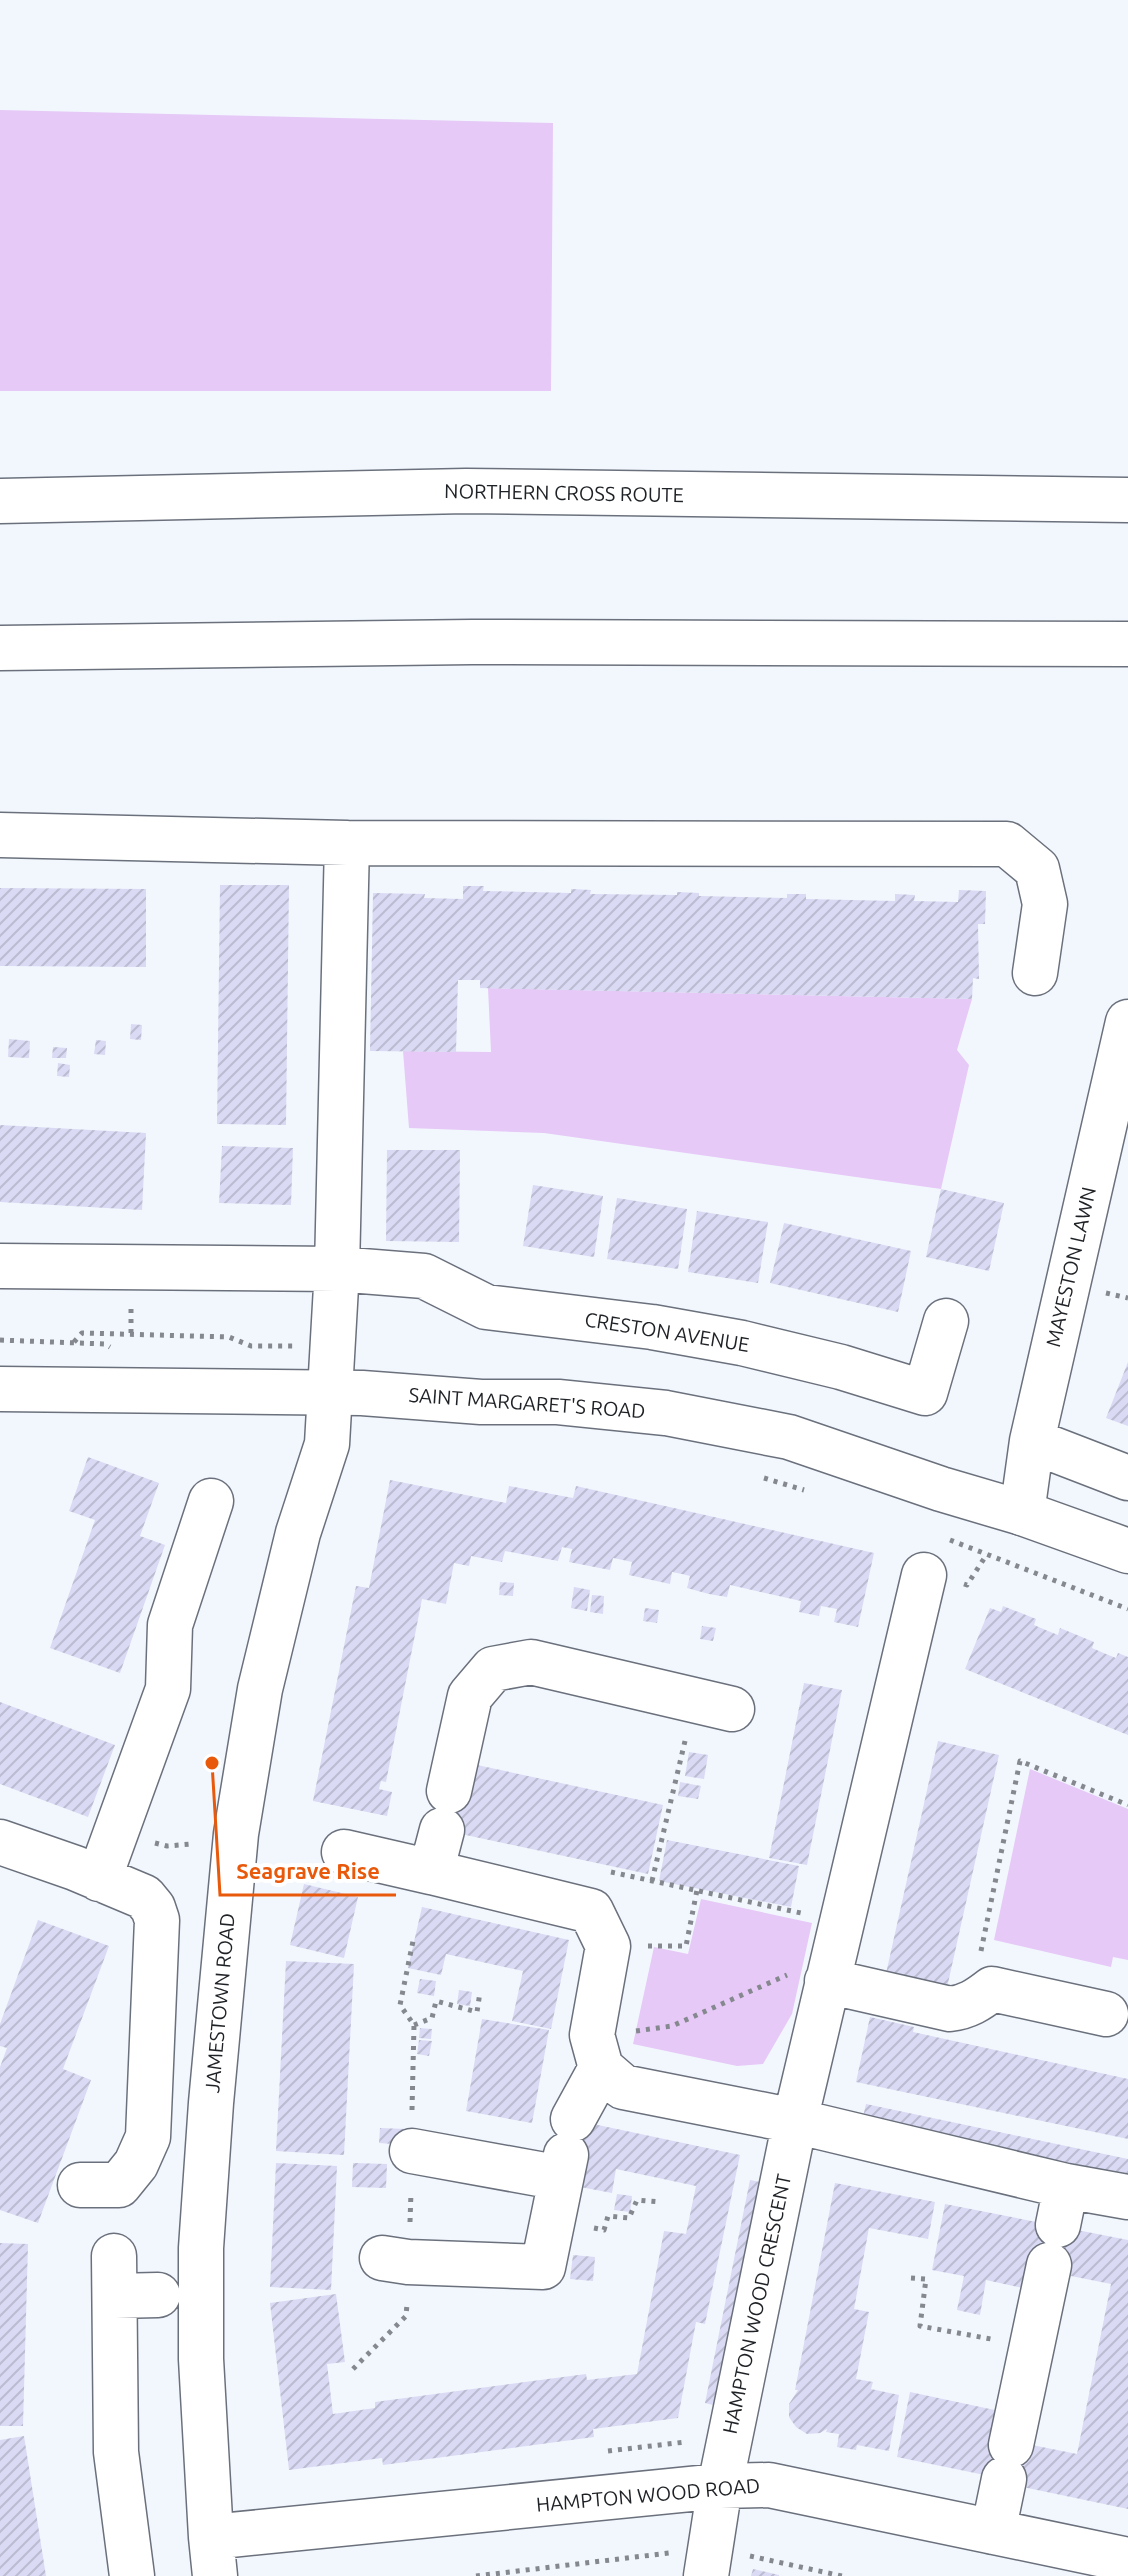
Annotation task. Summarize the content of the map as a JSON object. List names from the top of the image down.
{
  "streets": {
    "main road": [
      "NORTHERN CROSS ROUTE",
      "MAYESTON LAWN",
      "CRESTON AVENUE",
      "SAINT MARGARET'S ROAD",
      "JAMESTOWN ROAD",
      "HAMPTON WOOD CRESCENT",
      "HAMPTON WOOD ROAD"
    ]
  },
  "crossings": [
    ["MAYESTON LAWN", "SAINT MARGARET'S ROAD"],
    ["CRESTON AVENUE", "JAMESTOWN ROAD"],
    ["SAINT MARGARET'S ROAD", "JAMESTOWN ROAD"],
    ["JAMESTOWN ROAD", "HAMPTON WOOD ROAD"],
    ["HAMPTON WOOD CRESCENT", "HAMPTON WOOD ROAD"]
  ],
  "places": ["Seagrave Rise"]
}
